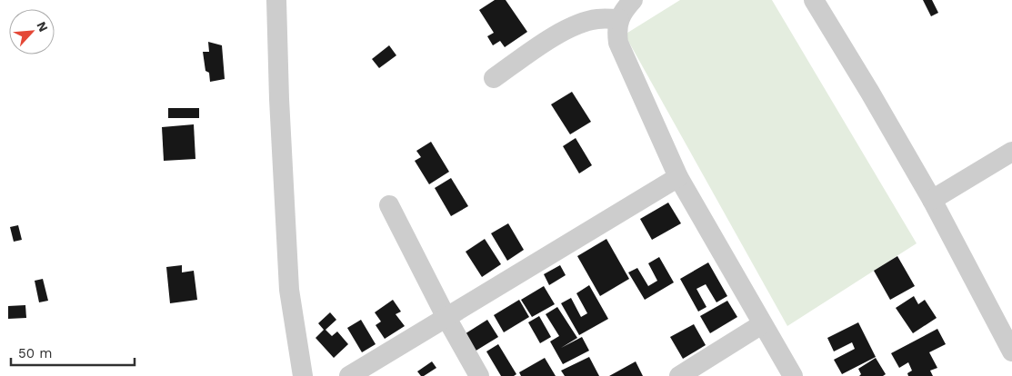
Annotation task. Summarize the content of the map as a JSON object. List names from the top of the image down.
{
  "scale_bar": "50 m",
  "north": "top right"
}
